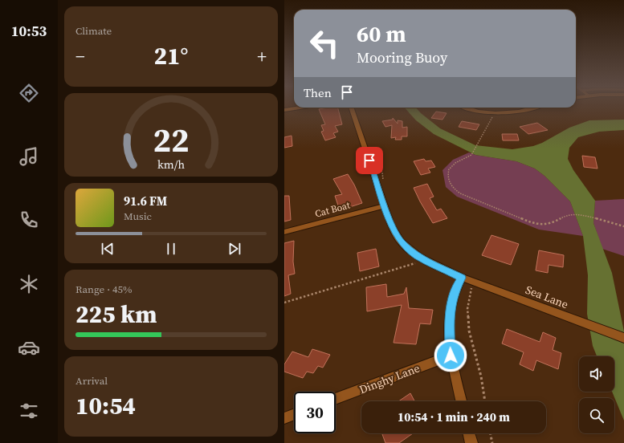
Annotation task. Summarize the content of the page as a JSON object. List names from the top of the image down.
{
  "streets": {
    "street": ["Cat Boat", "Sea Lane", "Dinghy Lane"]
  },
  "crossings": [
    ["Cat Boat", "Sea Lane"]
  ],
  "page": {
    "tabs": "10:53",
    "tile": [
      "Climate",
      ["Range · 45%", "225 km"],
      ["Arrival", "10:54"]
    ],
    "turn": ["60 m", "Mooring Buoy"],
    "heat": ["−", "21°", "+"],
    "then": "Then",
    "song": ["91.6 FM", "Music"],
    "limit": "30",
    "trip": "10:54 · 1 min · 240 m",
    "gauge": ["22", "km/h"]
  }
}
